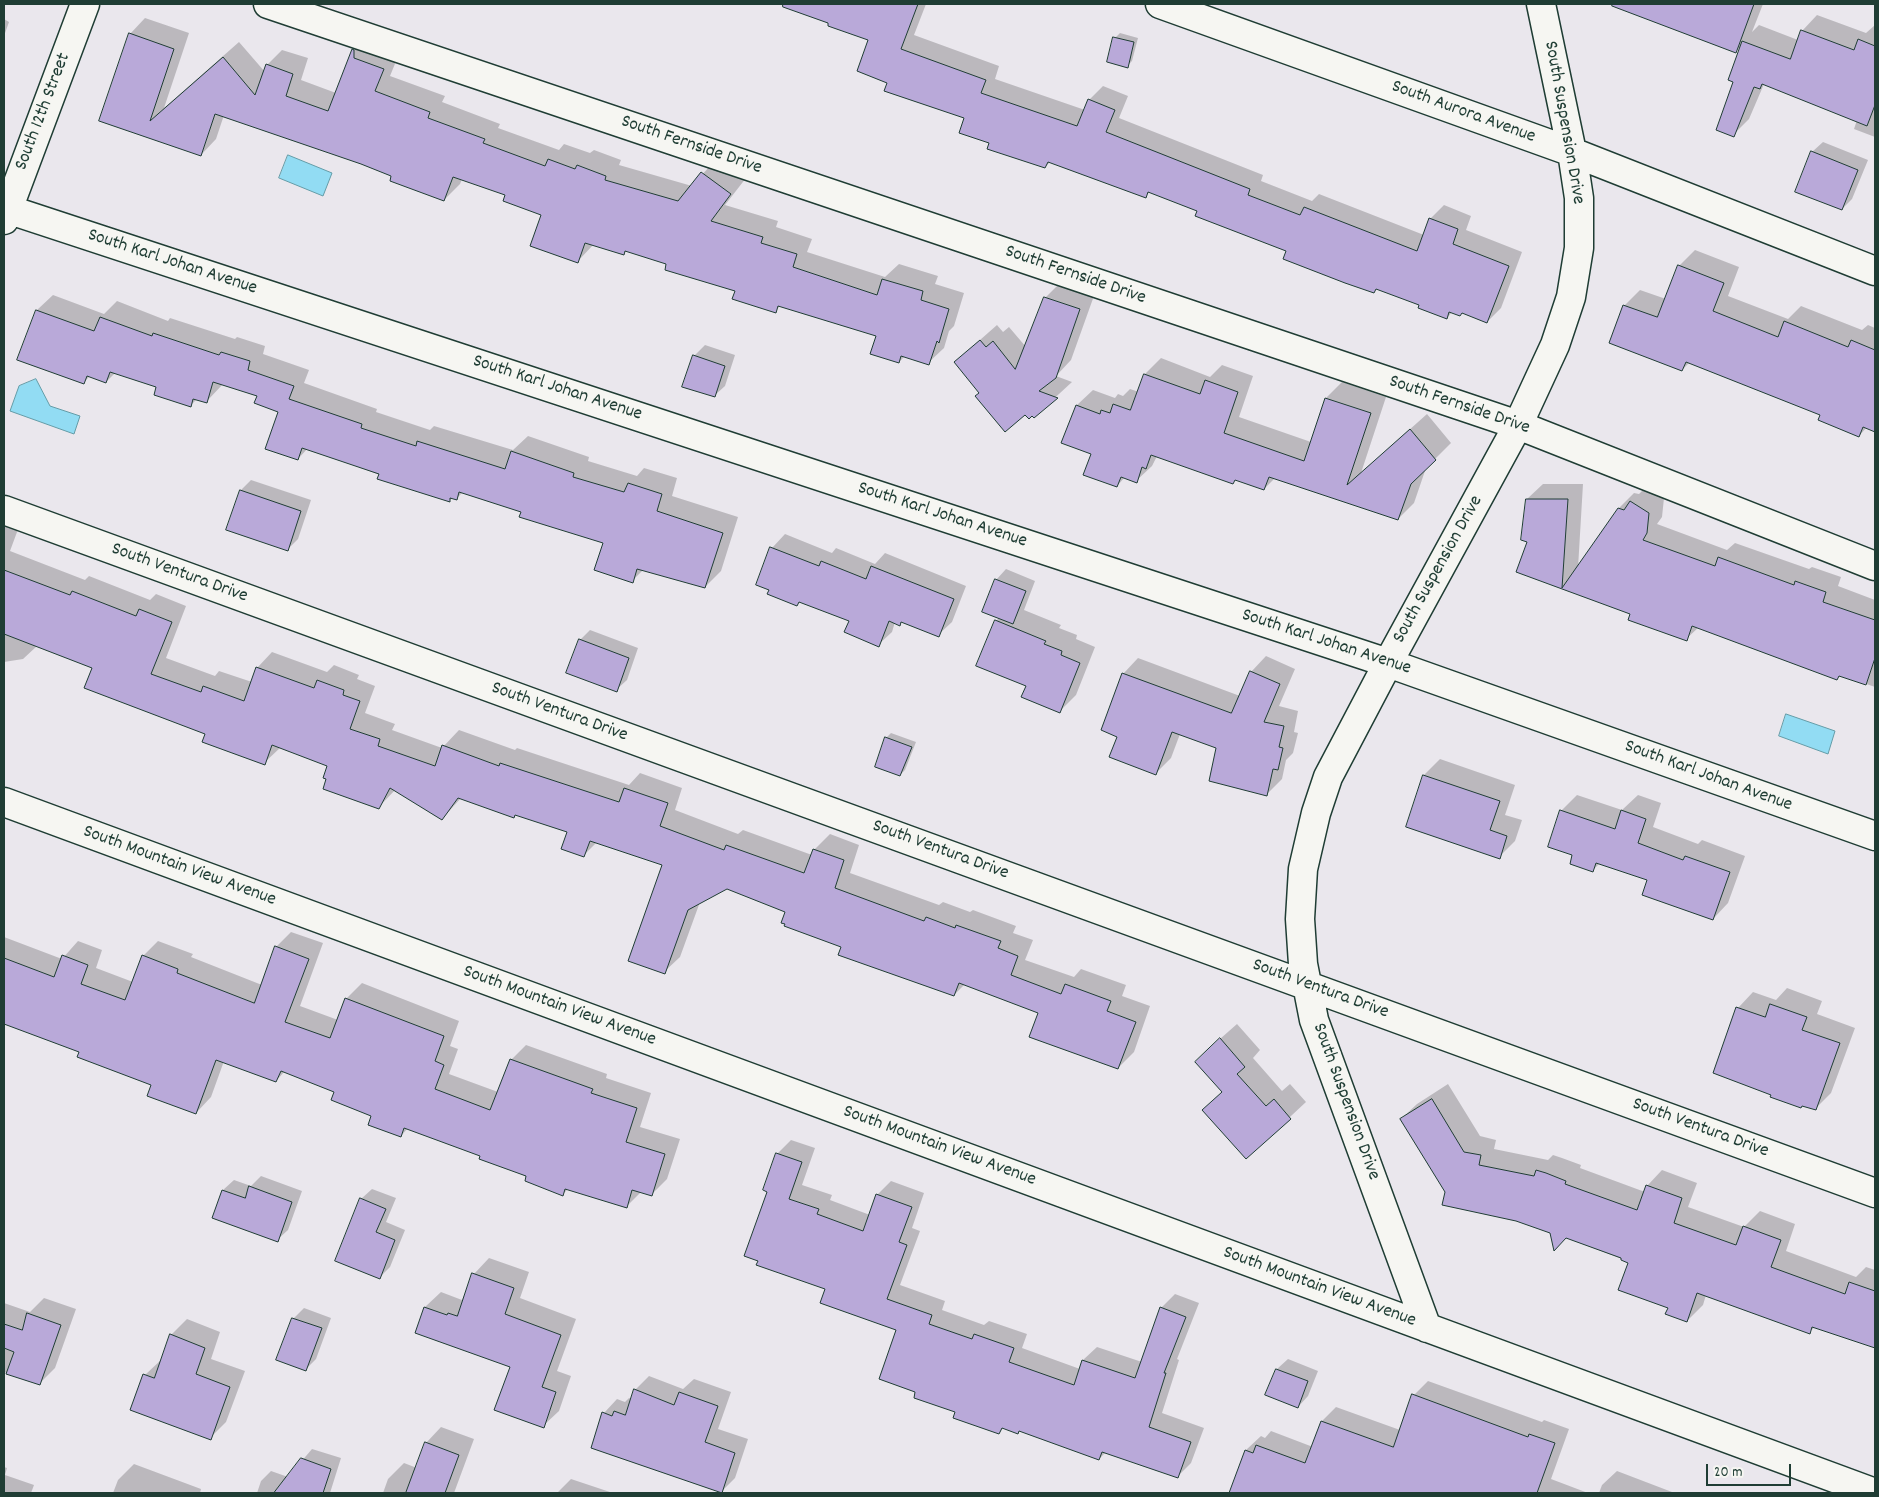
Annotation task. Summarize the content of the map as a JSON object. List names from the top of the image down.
{
  "streets": {
    "street": [
      "South 12th Street",
      "South Aurora Avenue",
      "South Suspension Drive",
      "South Fernside Drive",
      "South Karl Johan Avenue",
      "South Ventura Drive",
      "South Mountain View Avenue"
    ]
  },
  "crossings": [
    ["South 12th Street", "South Karl Johan Avenue"],
    ["South Aurora Avenue", "South Suspension Drive"],
    ["South Suspension Drive", "South Fernside Drive"],
    ["South Suspension Drive", "South Karl Johan Avenue"],
    ["South Suspension Drive", "South Ventura Drive"],
    ["South Suspension Drive", "South Mountain View Avenue"]
  ],
  "scale_bar": "20 m"
}
